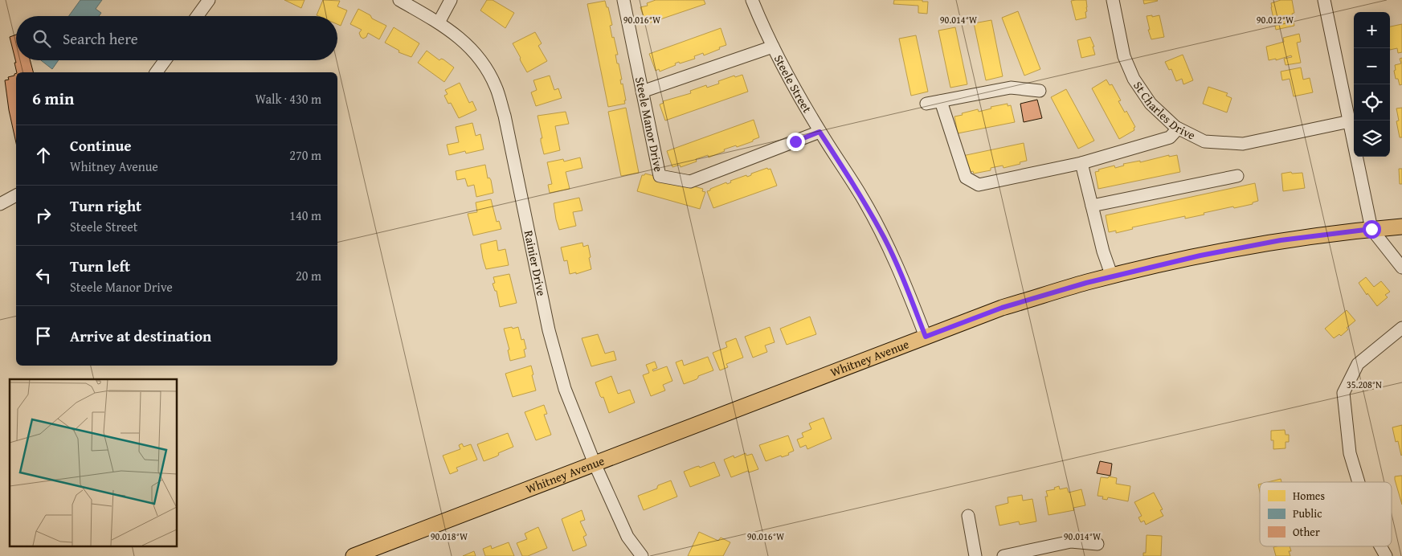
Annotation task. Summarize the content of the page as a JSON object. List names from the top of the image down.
{
  "streets": {
    "main road": ["Whitney Avenue"],
    "street": [
      "Steele Street",
      "St Charles Drive",
      "Steele Manor Drive",
      "Rainier Drive"
    ]
  },
  "crossings": [
    ["Steele Street", "Steele Manor Drive"],
    ["Steele Street", "Whitney Avenue"],
    ["Rainier Drive", "Whitney Avenue"]
  ],
  "legend": ["Homes", "Public", "Other"],
  "page": {
    "map_buttons": ["+", "−"],
    "search": "Search here",
    "heading": ["6 min", "Walk · 430 m"],
    "list": [
      ["Continue", "Whitney Avenue", "270 m"],
      ["Turn right", "Steele Street", "140 m"],
      ["Turn left", "Steele Manor Drive", "20 m"],
      "Arrive at destination"
    ]
  },
  "coordinates": [
    "90.016°W",
    "90.014°W",
    "90.012°W",
    "35.208°N",
    "90.018°W"
  ]
}
